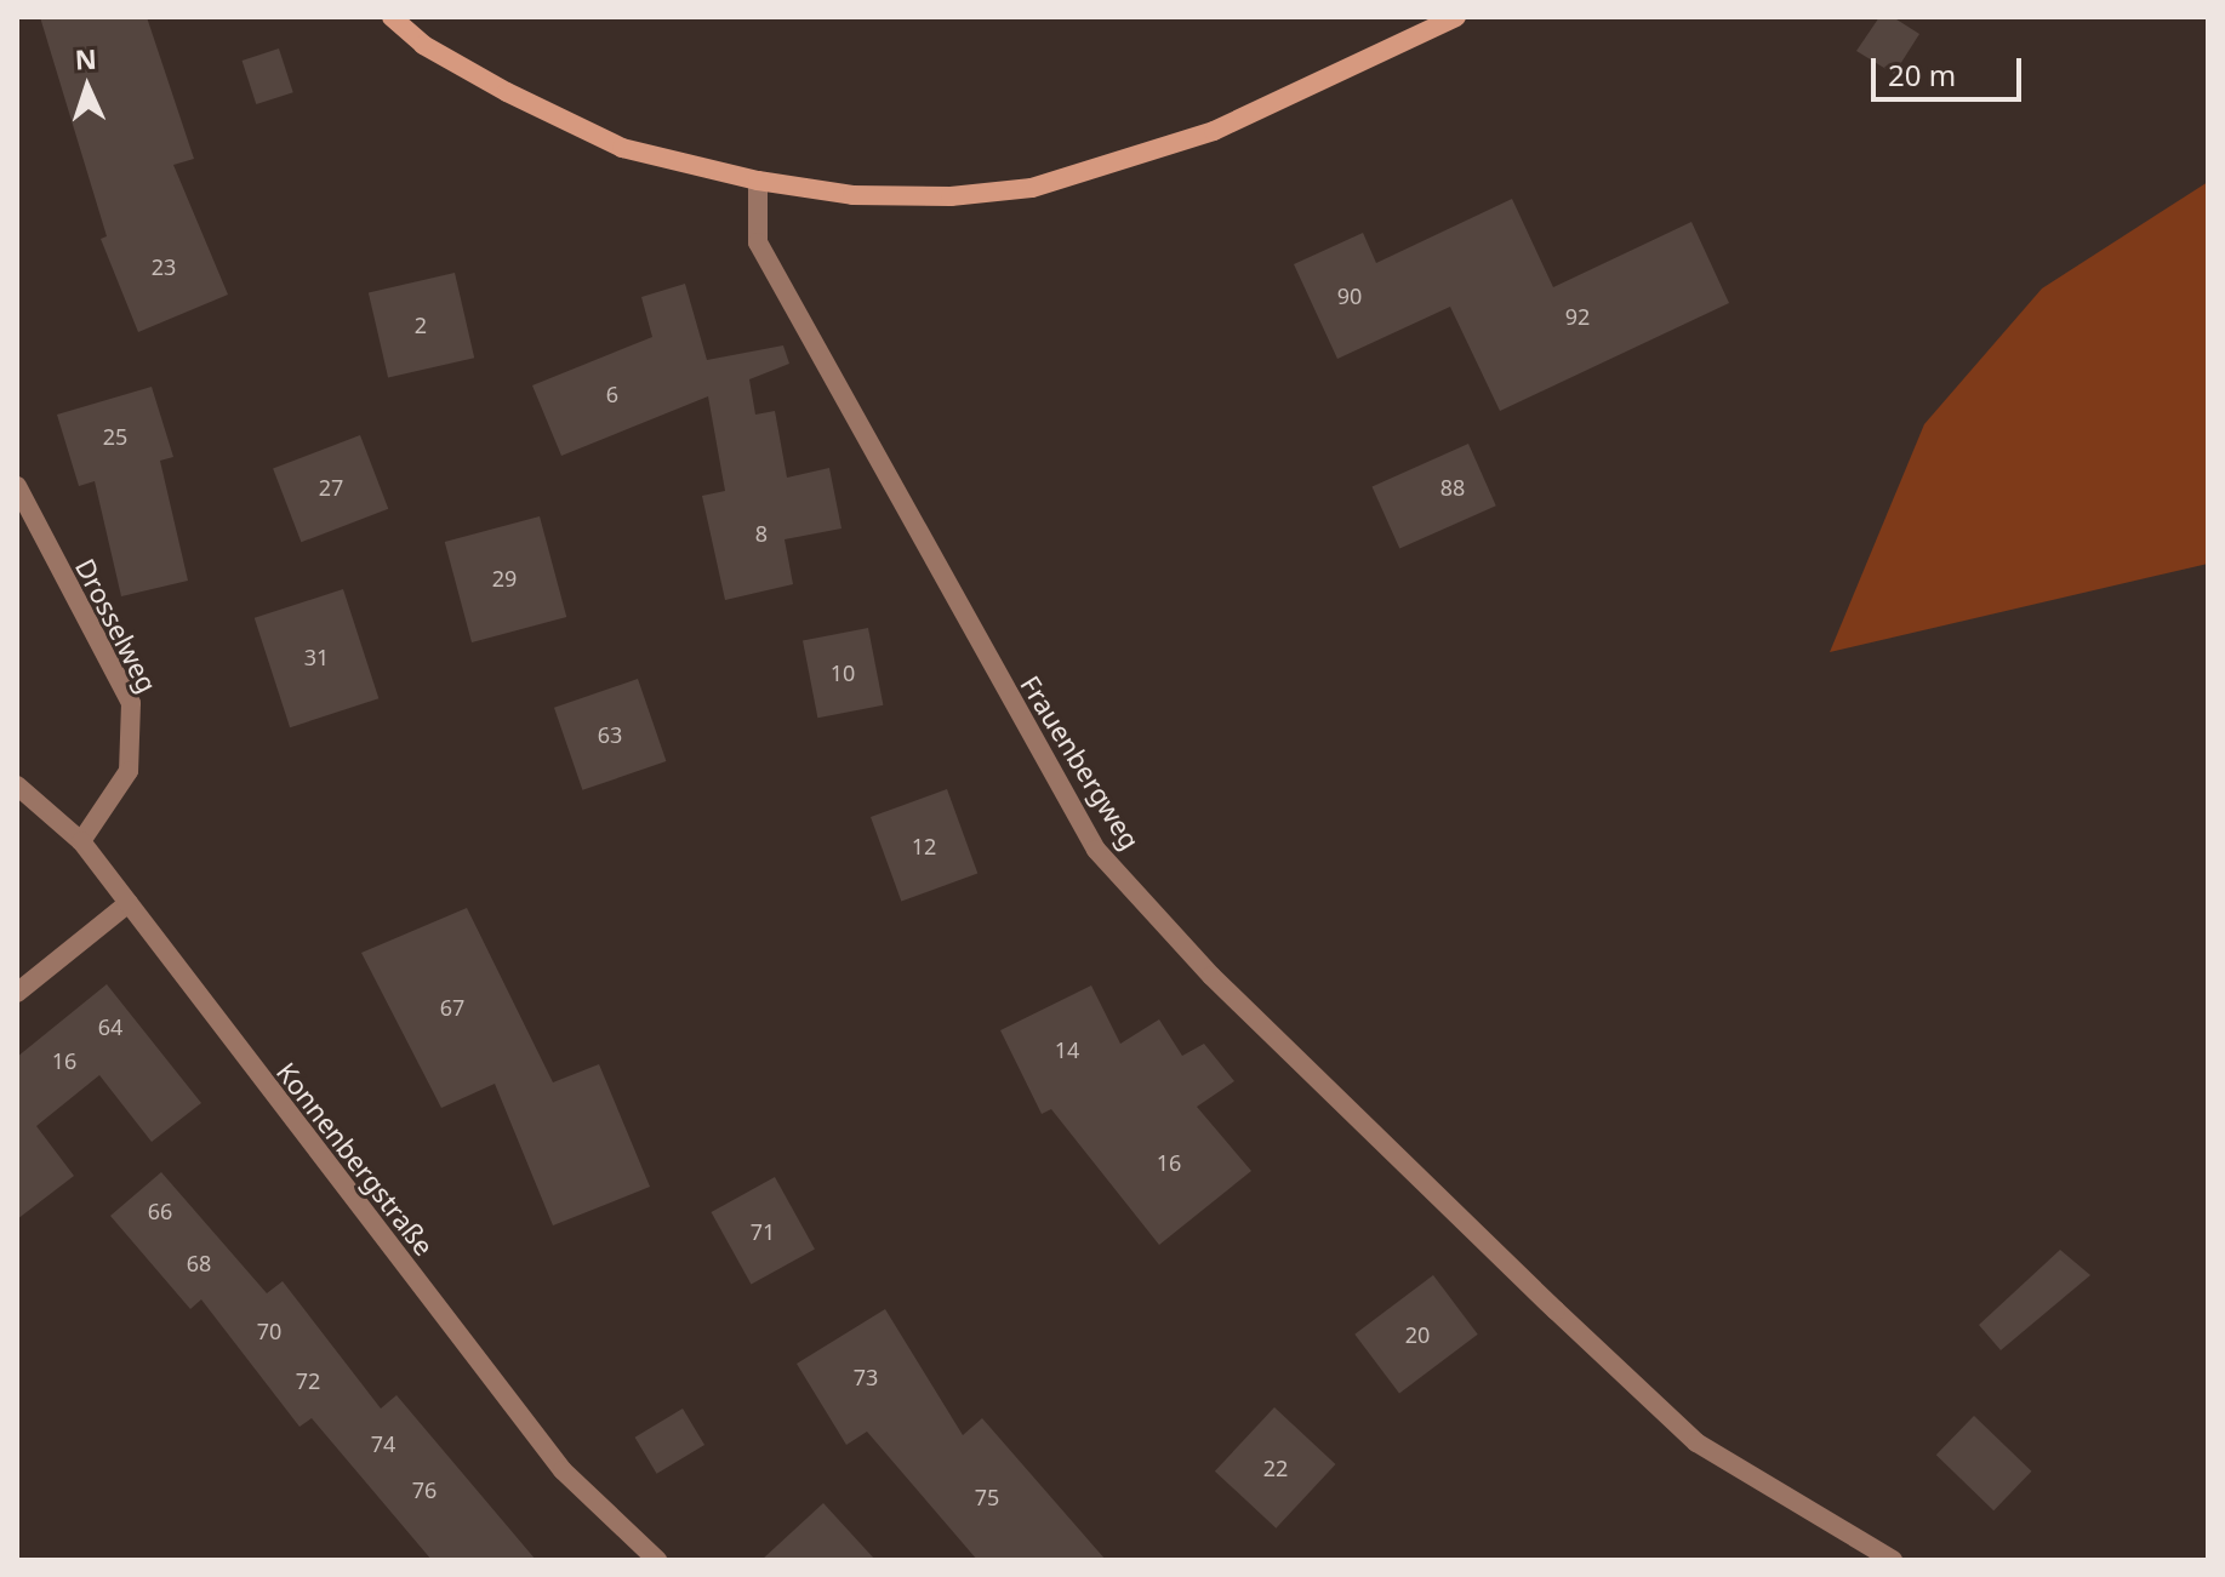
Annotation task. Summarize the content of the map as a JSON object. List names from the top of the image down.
{
  "streets": {
    "street": ["Drosselweg", "Frauenbergweg", "Konnenbergstraße"]
  },
  "crossings": [
    ["Drosselweg", "Konnenbergstraße"]
  ],
  "house_numbers": [
    "23",
    "90",
    "92",
    "2",
    "6",
    "25",
    "27",
    "88",
    "8",
    "29",
    "31",
    "10",
    "63",
    "12",
    "67",
    "64",
    "14",
    "16",
    "16",
    "66",
    "71",
    "68",
    "70",
    "20",
    "73",
    "72",
    "74",
    "22",
    "76",
    "75"
  ],
  "scale_bar": "20 m",
  "north": "top"
}
